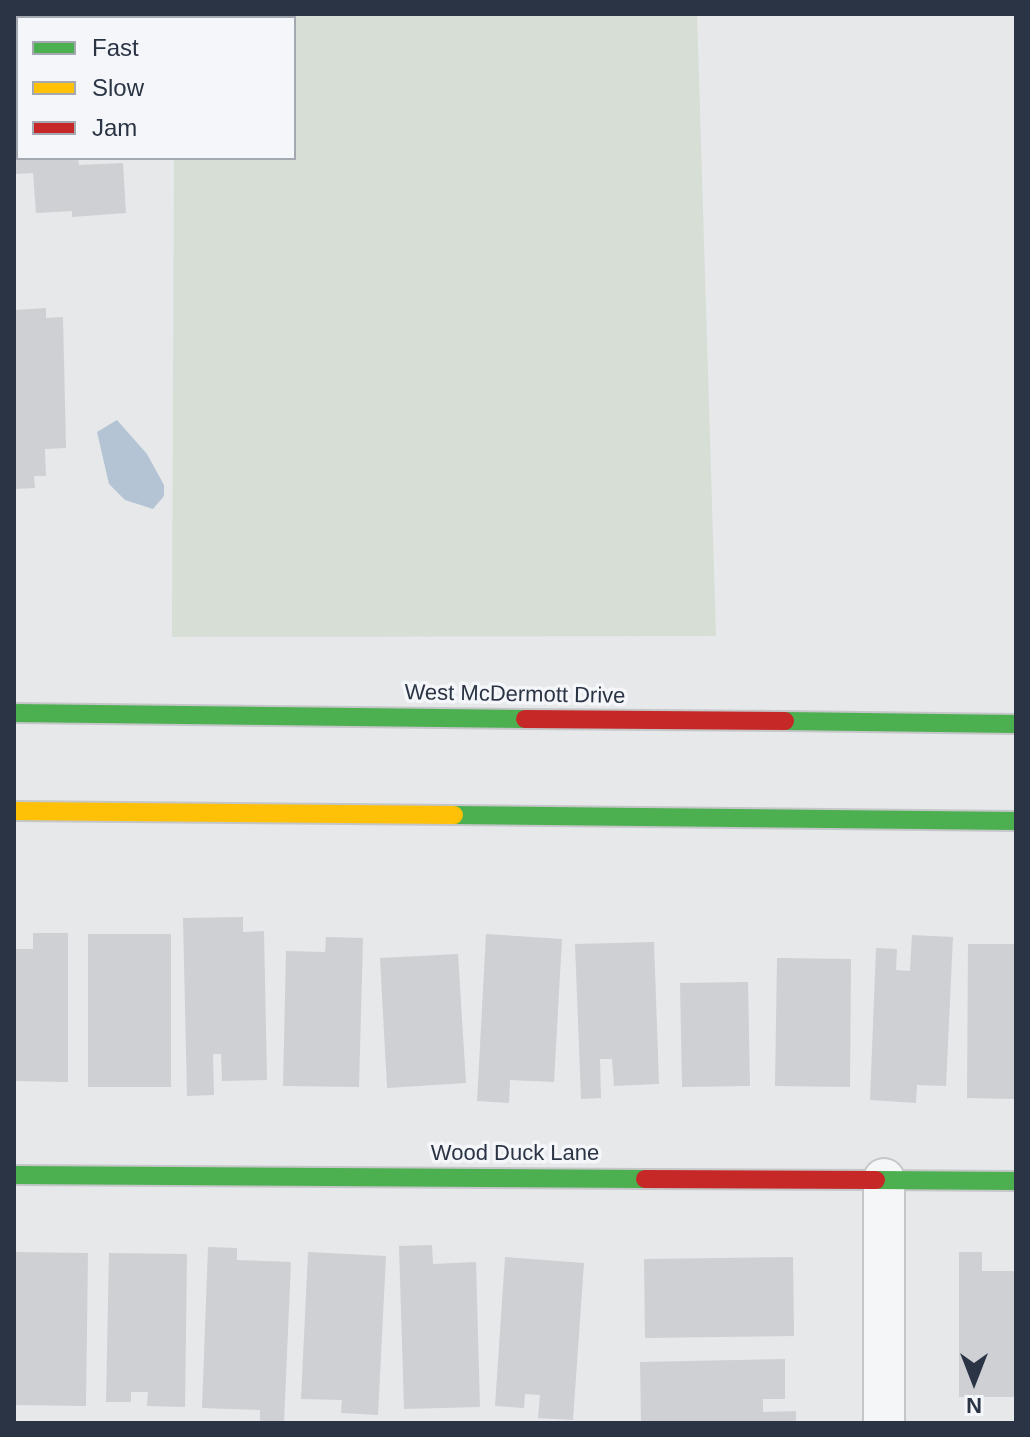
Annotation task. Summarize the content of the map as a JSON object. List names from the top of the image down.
{
  "streets": {
    "main road": ["West McDermott Drive", "Wood Duck Lane"]
  },
  "legend": ["Fast", "Slow", "Jam"],
  "north": "bottom"
}
